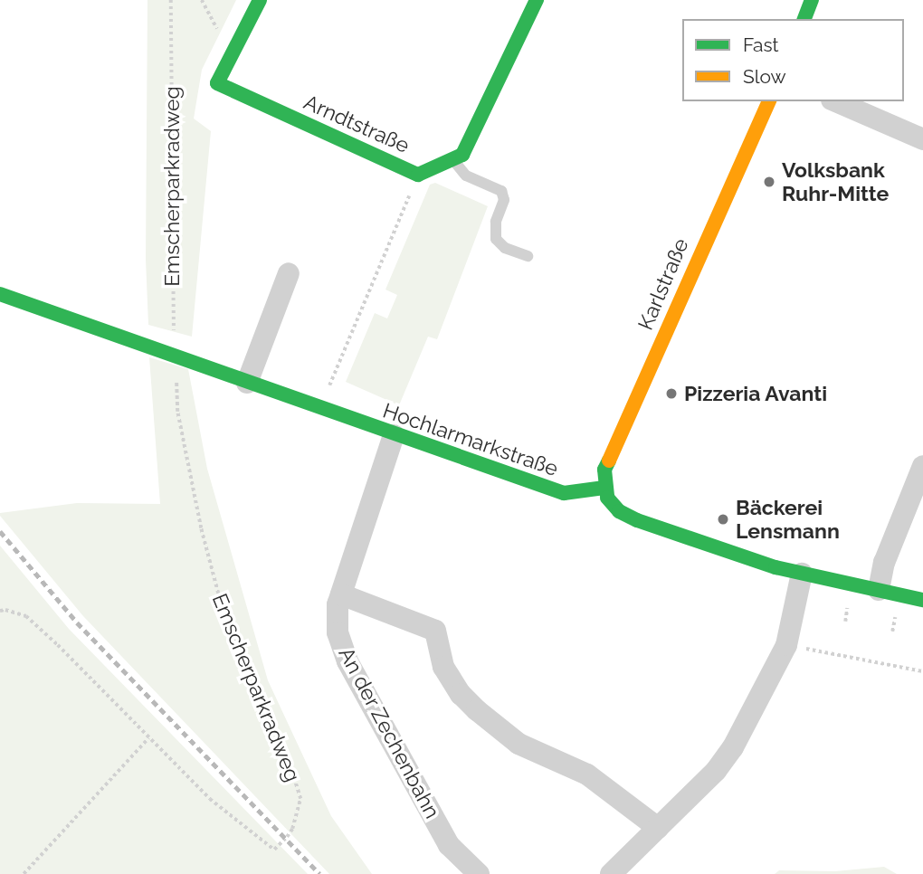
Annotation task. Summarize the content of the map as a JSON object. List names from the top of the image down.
{
  "streets": {
    "street": [
      "Arndtstraße",
      "Karlstraße",
      "Hochlarmarkstraße",
      "An der Zechenbahn"
    ],
    "path": ["Emscherparkradweg"]
  },
  "crossings": [
    ["Emscherparkradweg", "Hochlarmarkstraße"],
    ["Karlstraße", "Hochlarmarkstraße"],
    ["Hochlarmarkstraße", "An der Zechenbahn"]
  ],
  "places": ["Volksbank Ruhr-Mitte", "Pizzeria Avanti", "Bäckerei Lensmann"],
  "legend": ["Fast", "Slow"]
}
